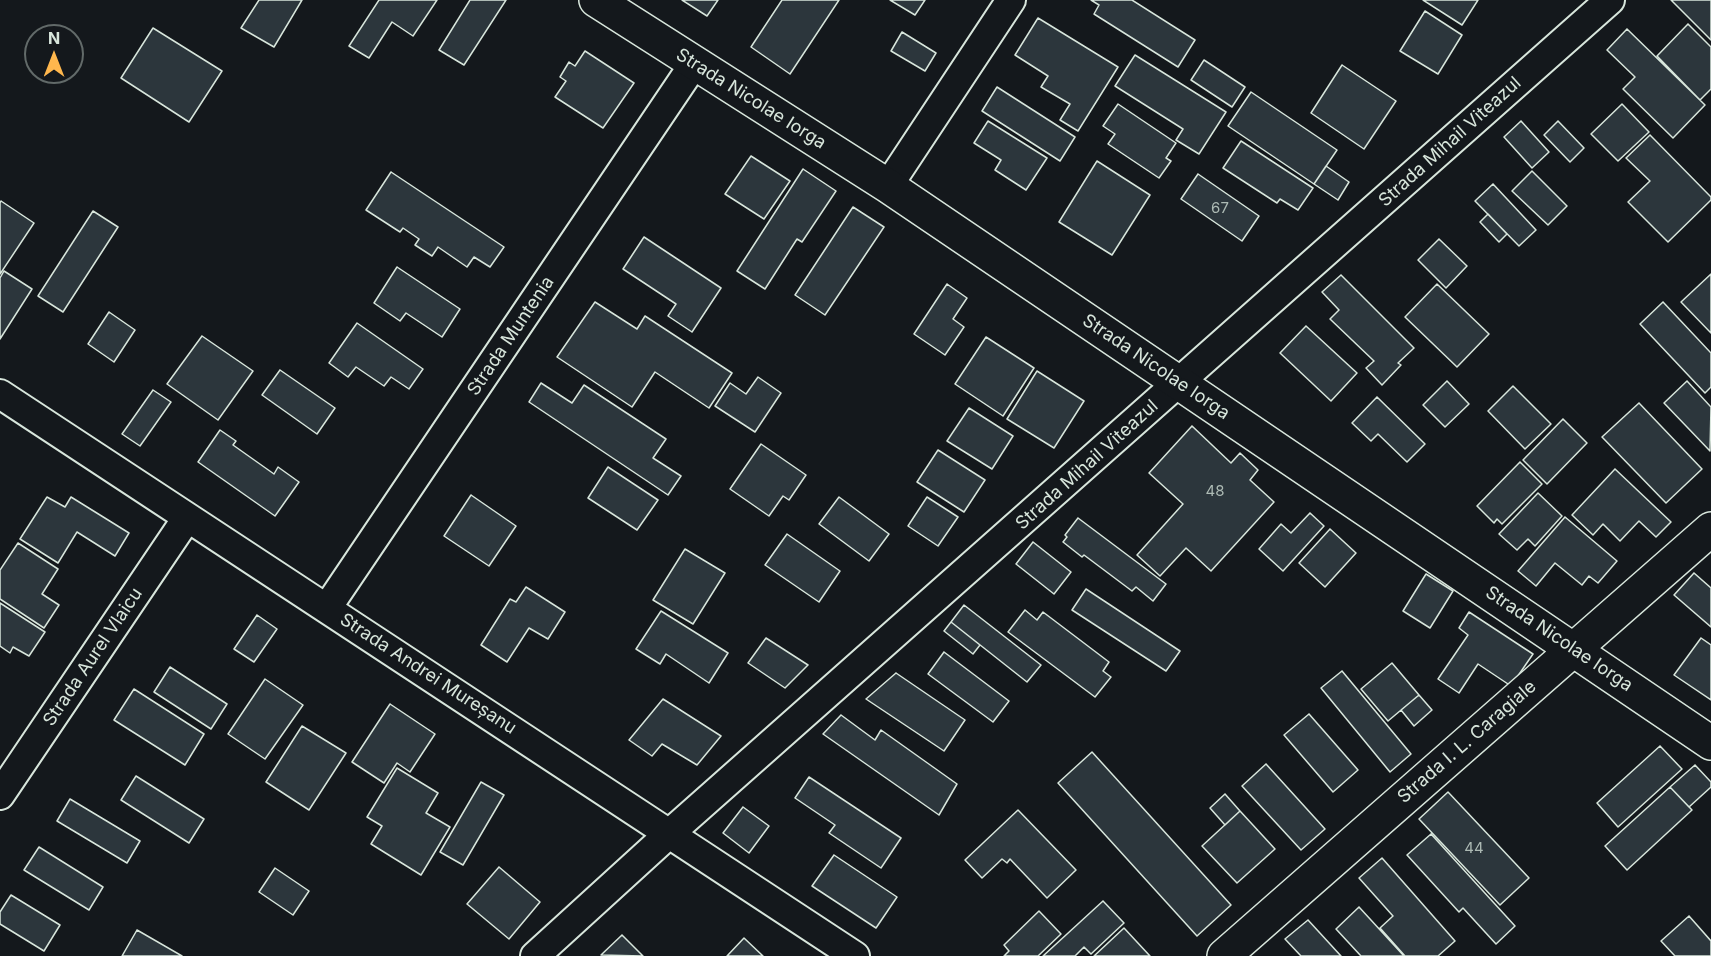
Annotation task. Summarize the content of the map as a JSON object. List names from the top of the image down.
{
  "streets": {
    "street": [
      "Strada Nicolae Iorga",
      "Strada Mihail Viteazul",
      "Strada Muntenia",
      "Strada Aurel Vlaicu",
      "Strada Andrei Mureșanu",
      "Strada I. L. Caragiale"
    ]
  },
  "crossings": [
    ["Strada Nicolae Iorga", "Strada Mihail Viteazul"],
    ["Strada Nicolae Iorga", "Strada Muntenia"],
    ["Strada Nicolae Iorga", "Strada I. L. Caragiale"],
    ["Strada Mihail Viteazul", "Strada Andrei Mureșanu"],
    ["Strada Muntenia", "Strada Andrei Mureșanu"],
    ["Strada Aurel Vlaicu", "Strada Andrei Mureșanu"]
  ],
  "house_numbers": ["67", "48", "44"],
  "north": "top"
}
